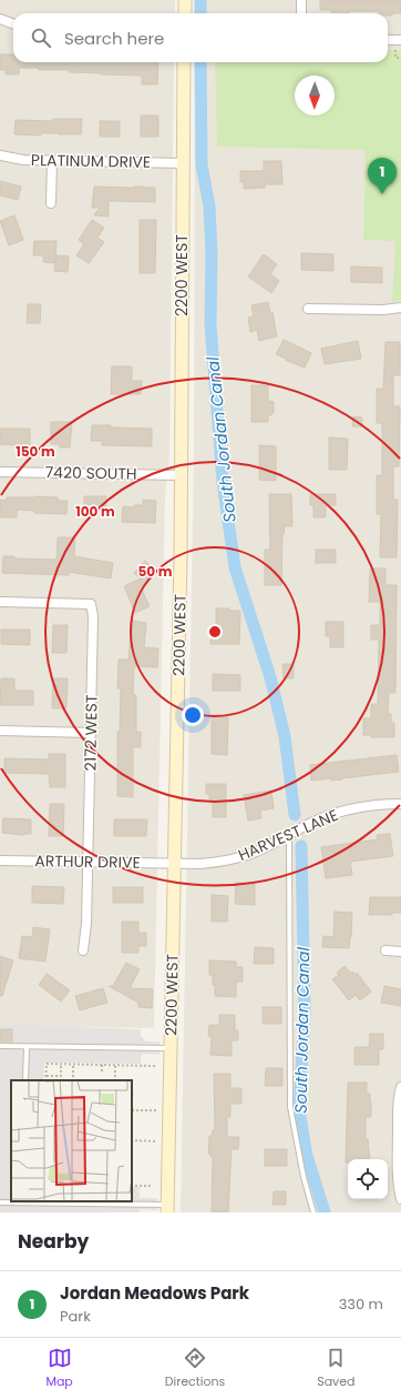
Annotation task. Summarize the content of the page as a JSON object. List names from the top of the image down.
{
  "streets": {
    "street": [
      "PLATINUM DRIVE",
      "2200 WEST",
      "7420 SOUTH",
      "2172 WEST",
      "HARVEST LANE",
      "ARTHUR DRIVE"
    ]
  },
  "crossings": [
    ["PLATINUM DRIVE", "2200 WEST"],
    ["2200 WEST", "7420 SOUTH"],
    ["2200 WEST", "HARVEST LANE"],
    ["2200 WEST", "ARTHUR DRIVE"],
    ["2172 WEST", "ARTHUR DRIVE"],
    ["HARVEST LANE", "ARTHUR DRIVE"]
  ],
  "water": ["South Jordan Canal"],
  "north": "bottom",
  "page": {
    "search": "Search here",
    "pins": "1",
    "heading": "Nearby",
    "list": [
      {
        "mark": "1",
        "name": "Jordan Meadows Park",
        "note": "Park",
        "value": "330 m"
      }
    ],
    "nav": ["Map", "Directions", "Saved"]
  },
  "rings": ["150 m", "100 m", "50 m"]
}
